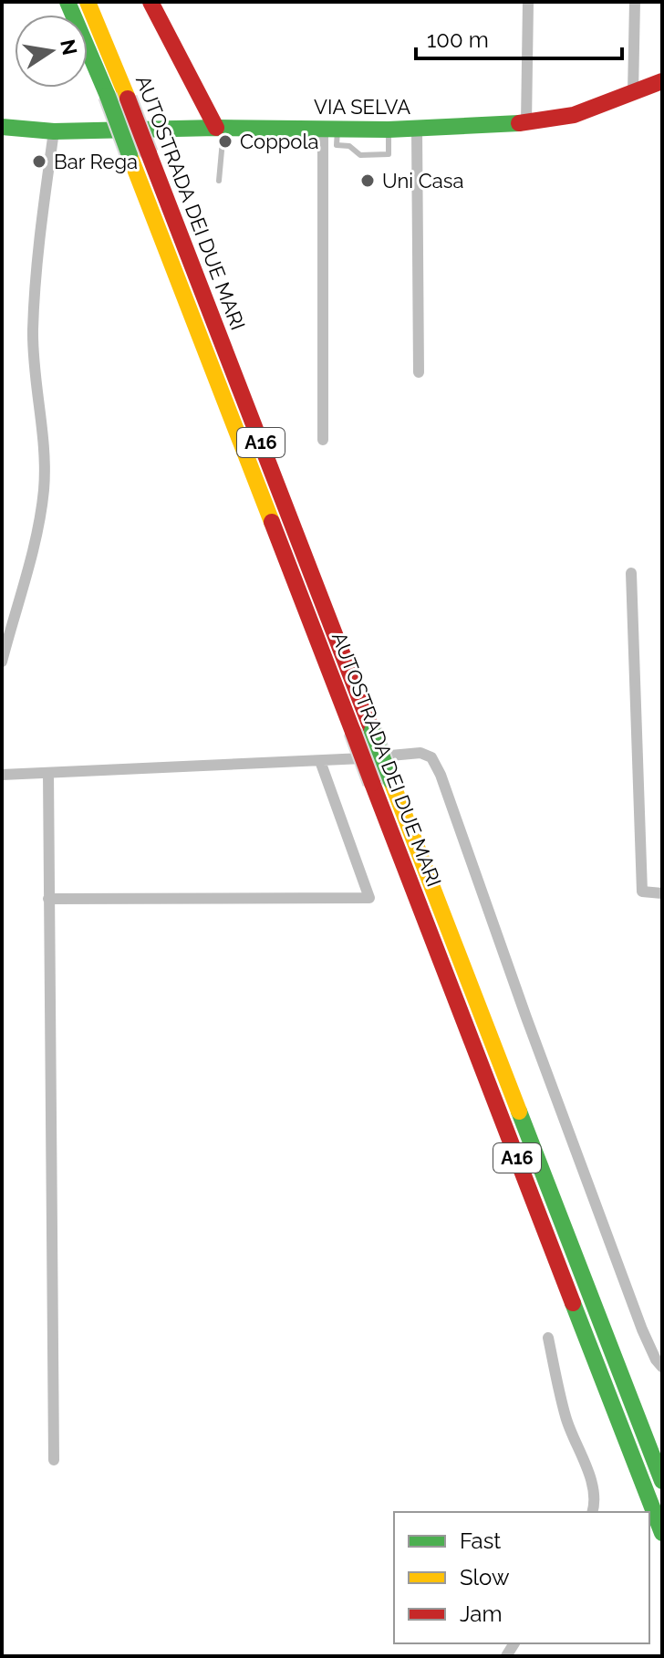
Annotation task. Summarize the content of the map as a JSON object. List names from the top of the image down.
{
  "streets": {
    "main road": ["VIA SELVA", "AUTOSTRADA DEI DUE MARI", "A16"]
  },
  "places": ["Coppola", "Bar Rega", "Uni Casa"],
  "legend": ["Fast", "Slow", "Jam"],
  "scale_bar": "100 m",
  "north": "right"
}
